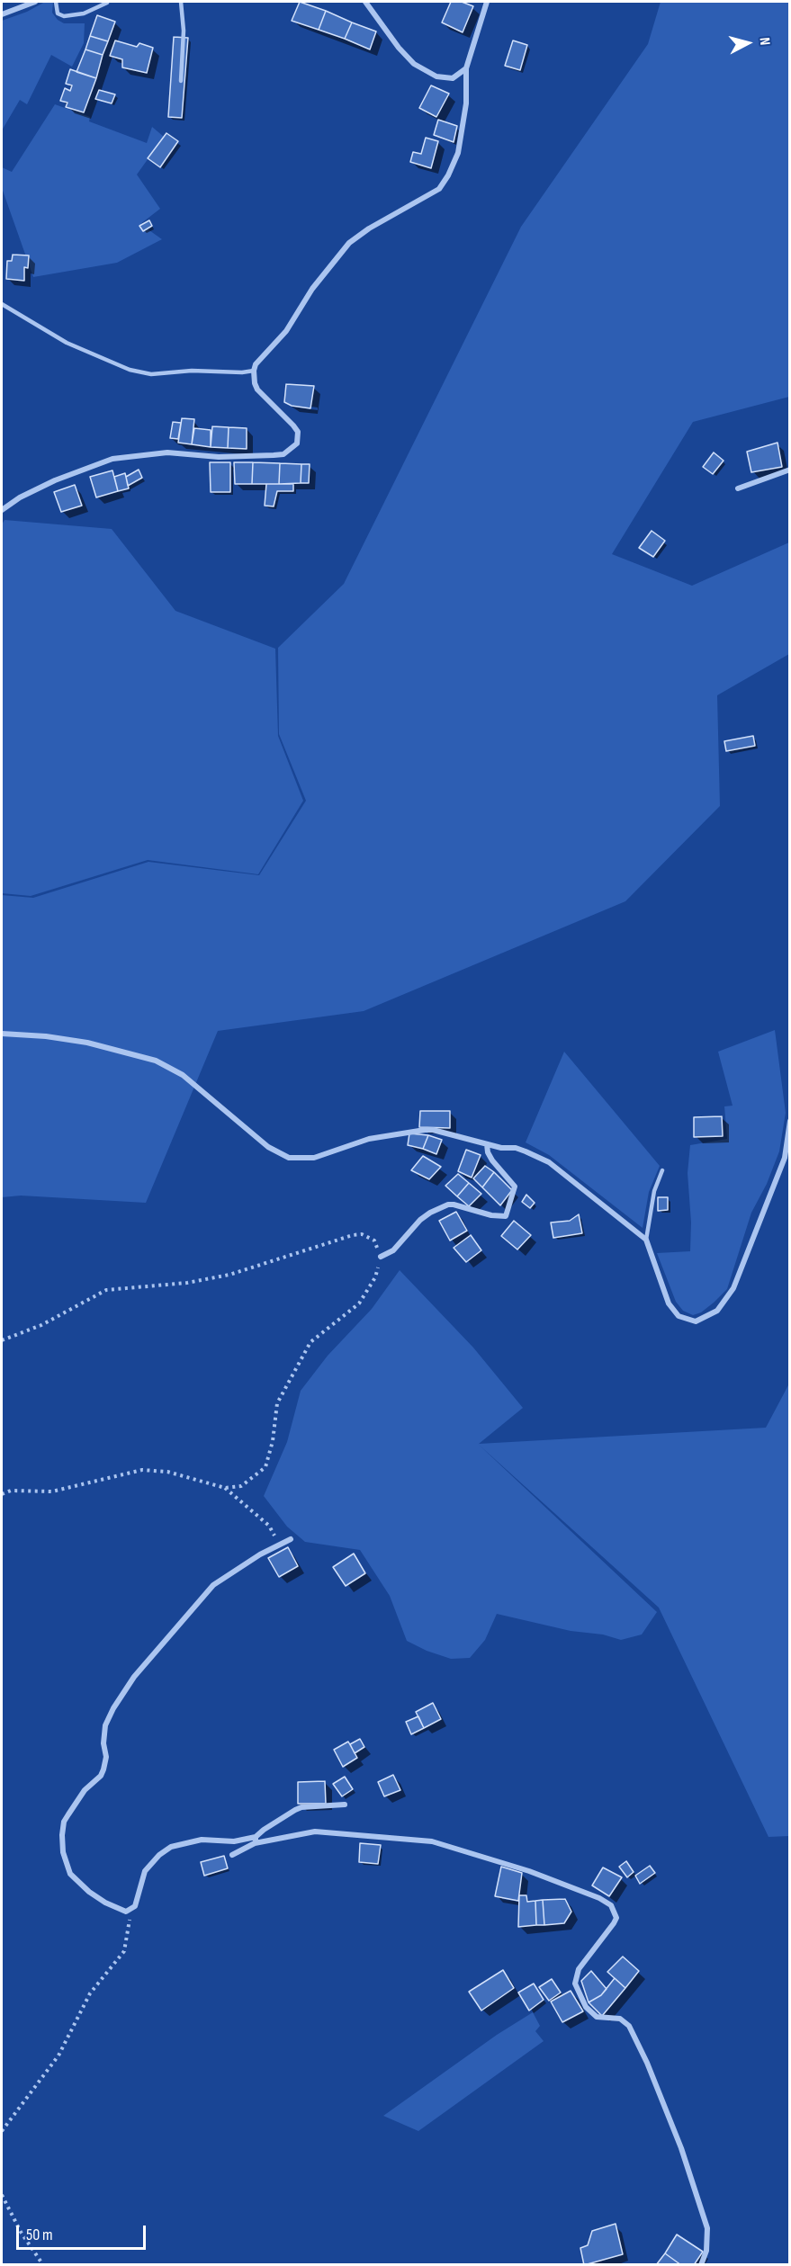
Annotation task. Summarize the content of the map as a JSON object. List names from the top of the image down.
{
  "scale_bar": "50 m",
  "north": "right"
}
